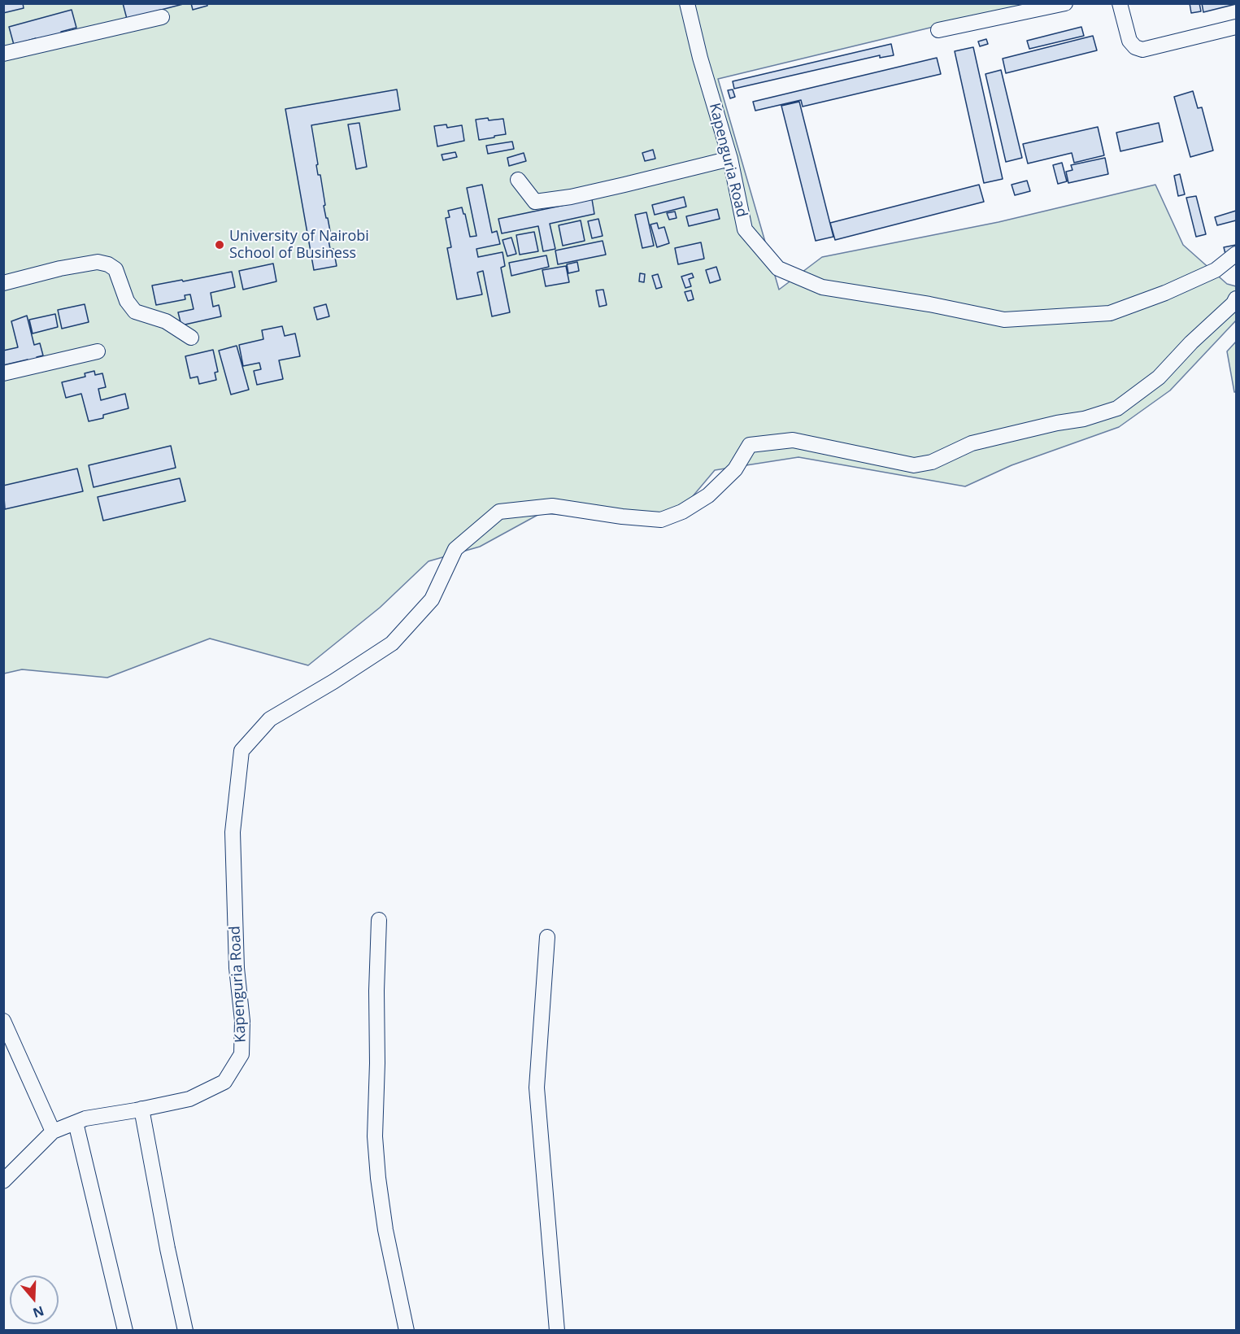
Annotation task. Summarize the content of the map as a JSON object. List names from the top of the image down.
{
  "streets": {
    "street": ["Kapenguria Road"]
  },
  "places": ["University of Nairobi School of Business"],
  "north": "bottom"
}
